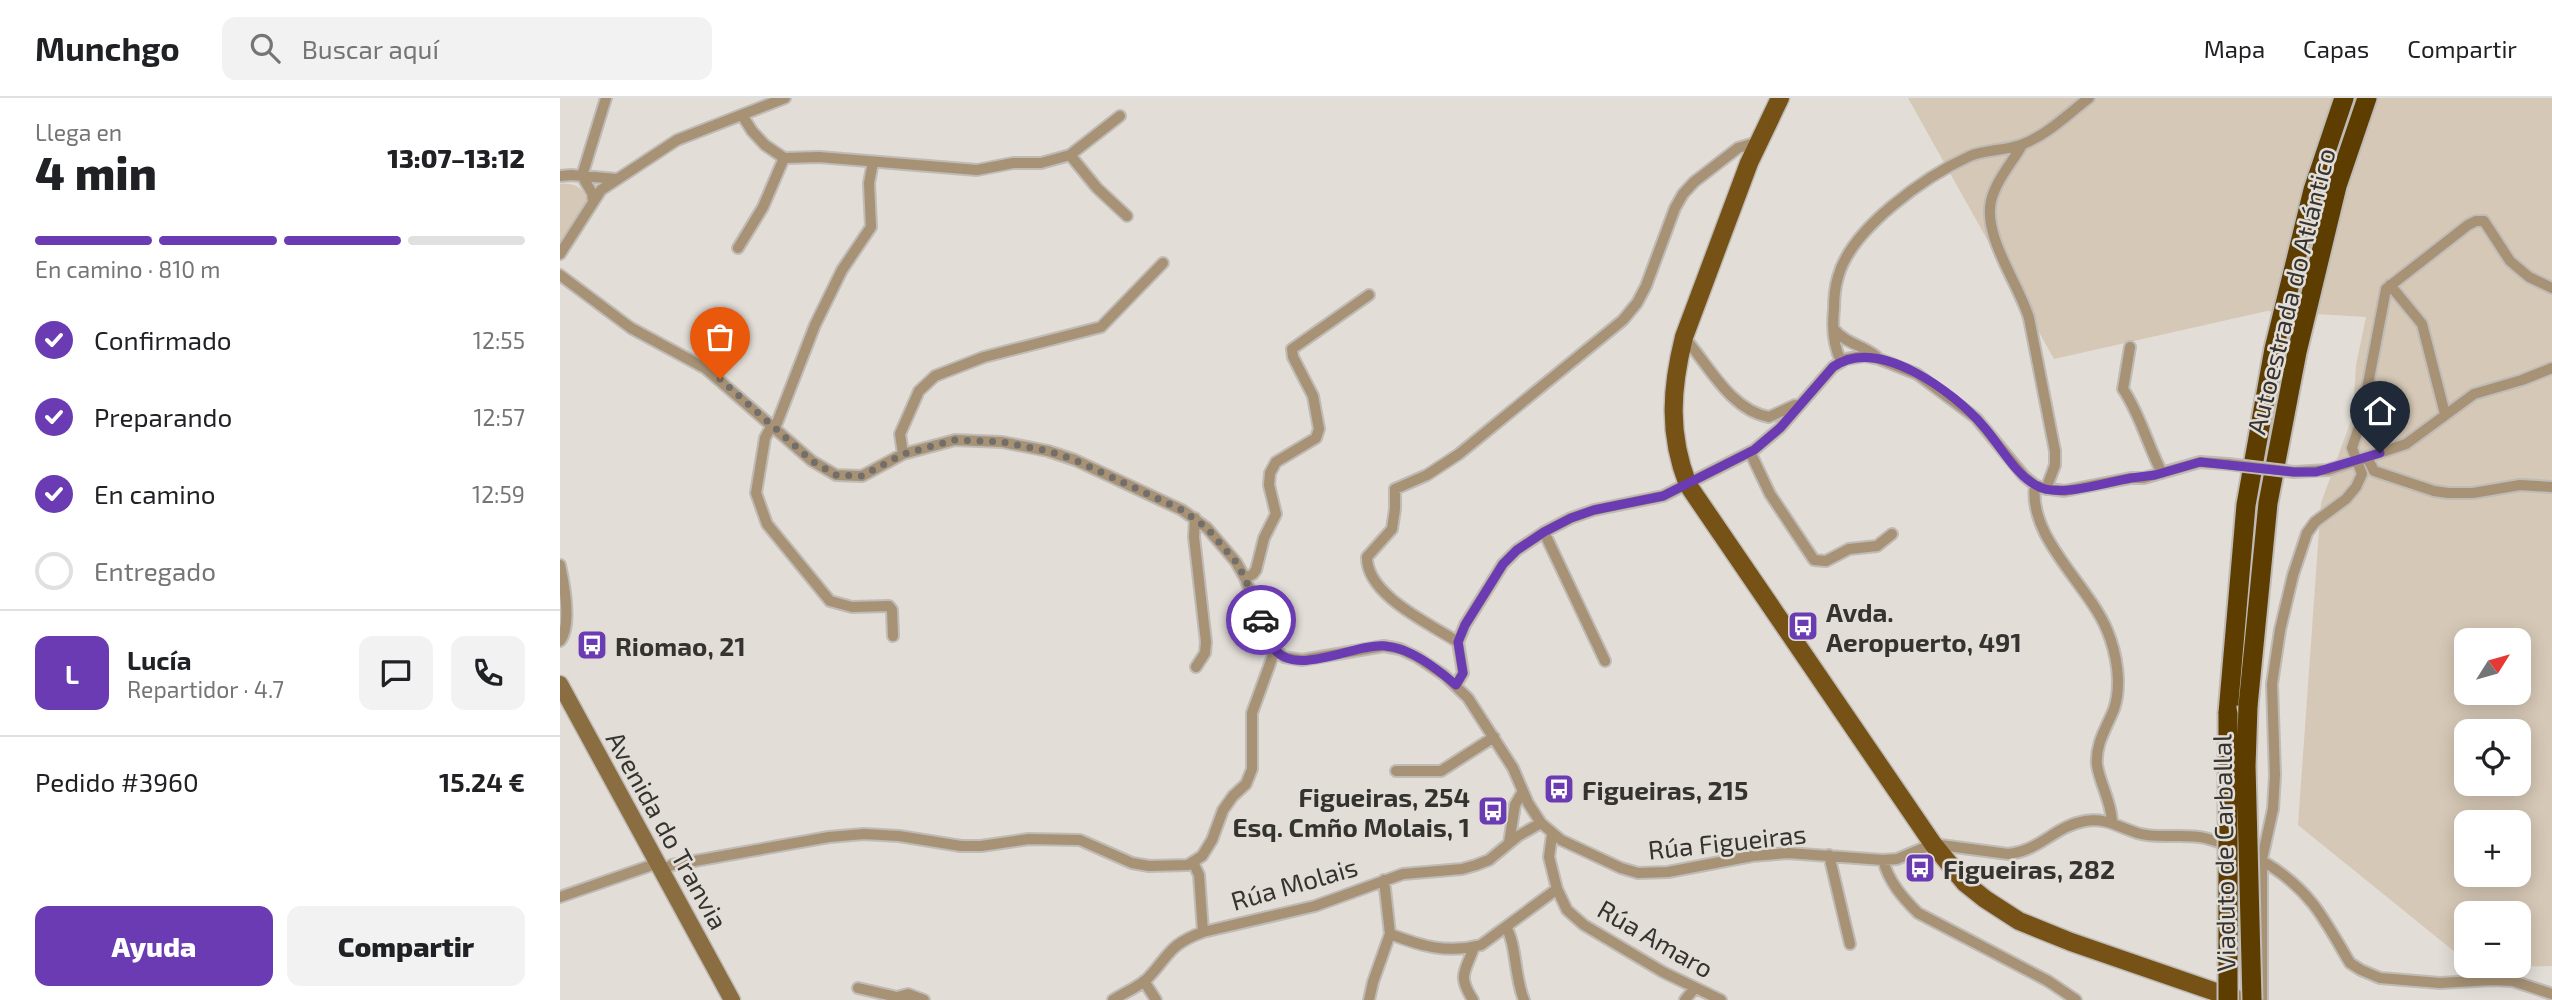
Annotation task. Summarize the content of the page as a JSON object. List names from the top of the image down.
{
  "streets": {
    "highway": ["Autoestrada do Atlántico", "Viaduto de Carballal"],
    "main road": ["Avenida do Tranvia"],
    "street": ["Rúa Figueiras", "Rúa Molais", "Rúa Amaro"]
  },
  "crossings": [
    ["Autoestrada do Atlántico", "Viaduto de Carballal"],
    ["Rúa Figueiras", "Rúa Molais"],
    ["Rúa Figueiras", "Rúa Amaro"]
  ],
  "places": {
    "bus stop": [
      "Avda. Aeropuerto, 491",
      "Riomao, 21",
      "Figueiras, 215",
      "Figueiras, 254 Esq. Cmño Molais, 1",
      "Figueiras, 282"
    ]
  },
  "north": "top right",
  "page": {
    "header": "Munchgo",
    "search": "Buscar aquí",
    "nav": ["Mapa", "Capas", "Compartir"],
    "heading": ["4 min", "Llega en", "13:07–13:12"],
    "panel": [
      "Lucía",
      "Repartidor · 4.7",
      "Pedido #3960",
      "15.24 €"
    ],
    "bar": "En camino · 810 m",
    "list": [
      ["Confirmado", "12:55"],
      ["Preparando", "12:57"],
      ["En camino", "12:59"],
      "Entregado"
    ],
    "map_buttons": ["+", "−"],
    "round": "L",
    "buttons": ["Ayuda", "Compartir"]
  }
}
